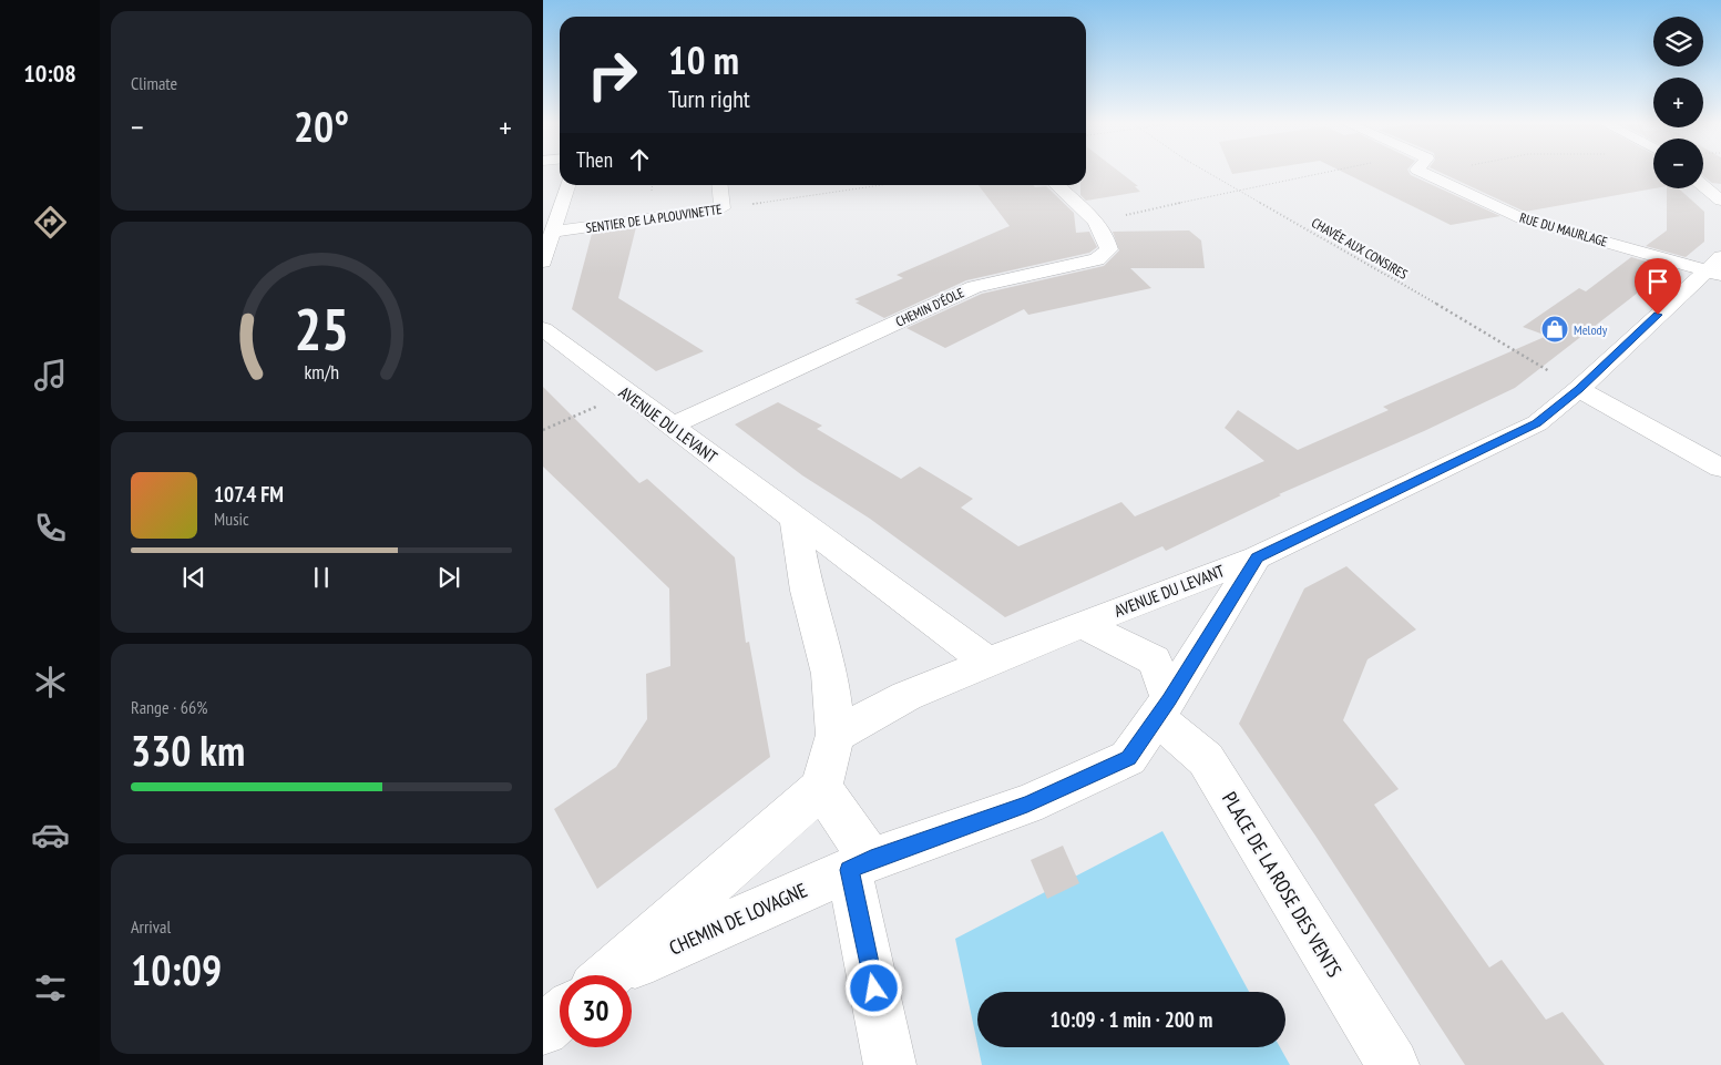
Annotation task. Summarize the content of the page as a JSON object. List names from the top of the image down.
{
  "streets": {
    "street": [
      "SENTIER DE LA PLOUVINETTE",
      "RUE DU MAURLAGE",
      "CHEMIN D'ÉOLE",
      "AVENUE DU LEVANT",
      "PLACE DE LA ROSE DES VENTS",
      "CHEMIN DE LOVAGNE"
    ],
    "path": ["CHAVÉE AUX CONSIRES"]
  },
  "crossings": [
    ["RUE DU MAURLAGE", "AVENUE DU LEVANT"],
    ["CHAVÉE AUX CONSIRES", "AVENUE DU LEVANT"],
    ["CHEMIN D'ÉOLE", "AVENUE DU LEVANT"],
    ["AVENUE DU LEVANT", "PLACE DE LA ROSE DES VENTS"],
    ["AVENUE DU LEVANT", "CHEMIN DE LOVAGNE"]
  ],
  "places": {
    "shop": ["Melody"]
  },
  "page": {
    "tabs": "10:08",
    "tile": [
      "Climate",
      ["Range · 66%", "330 km"],
      ["Arrival", "10:09"]
    ],
    "map_buttons": ["+", "−"],
    "turn": ["10 m", "Turn right"],
    "heat": ["−", "20°", "+"],
    "then": "Then",
    "song": ["107.4 FM", "Music"],
    "limit": "30",
    "trip": "10:09 · 1 min · 200 m",
    "gauge": ["25", "km/h"]
  }
}
